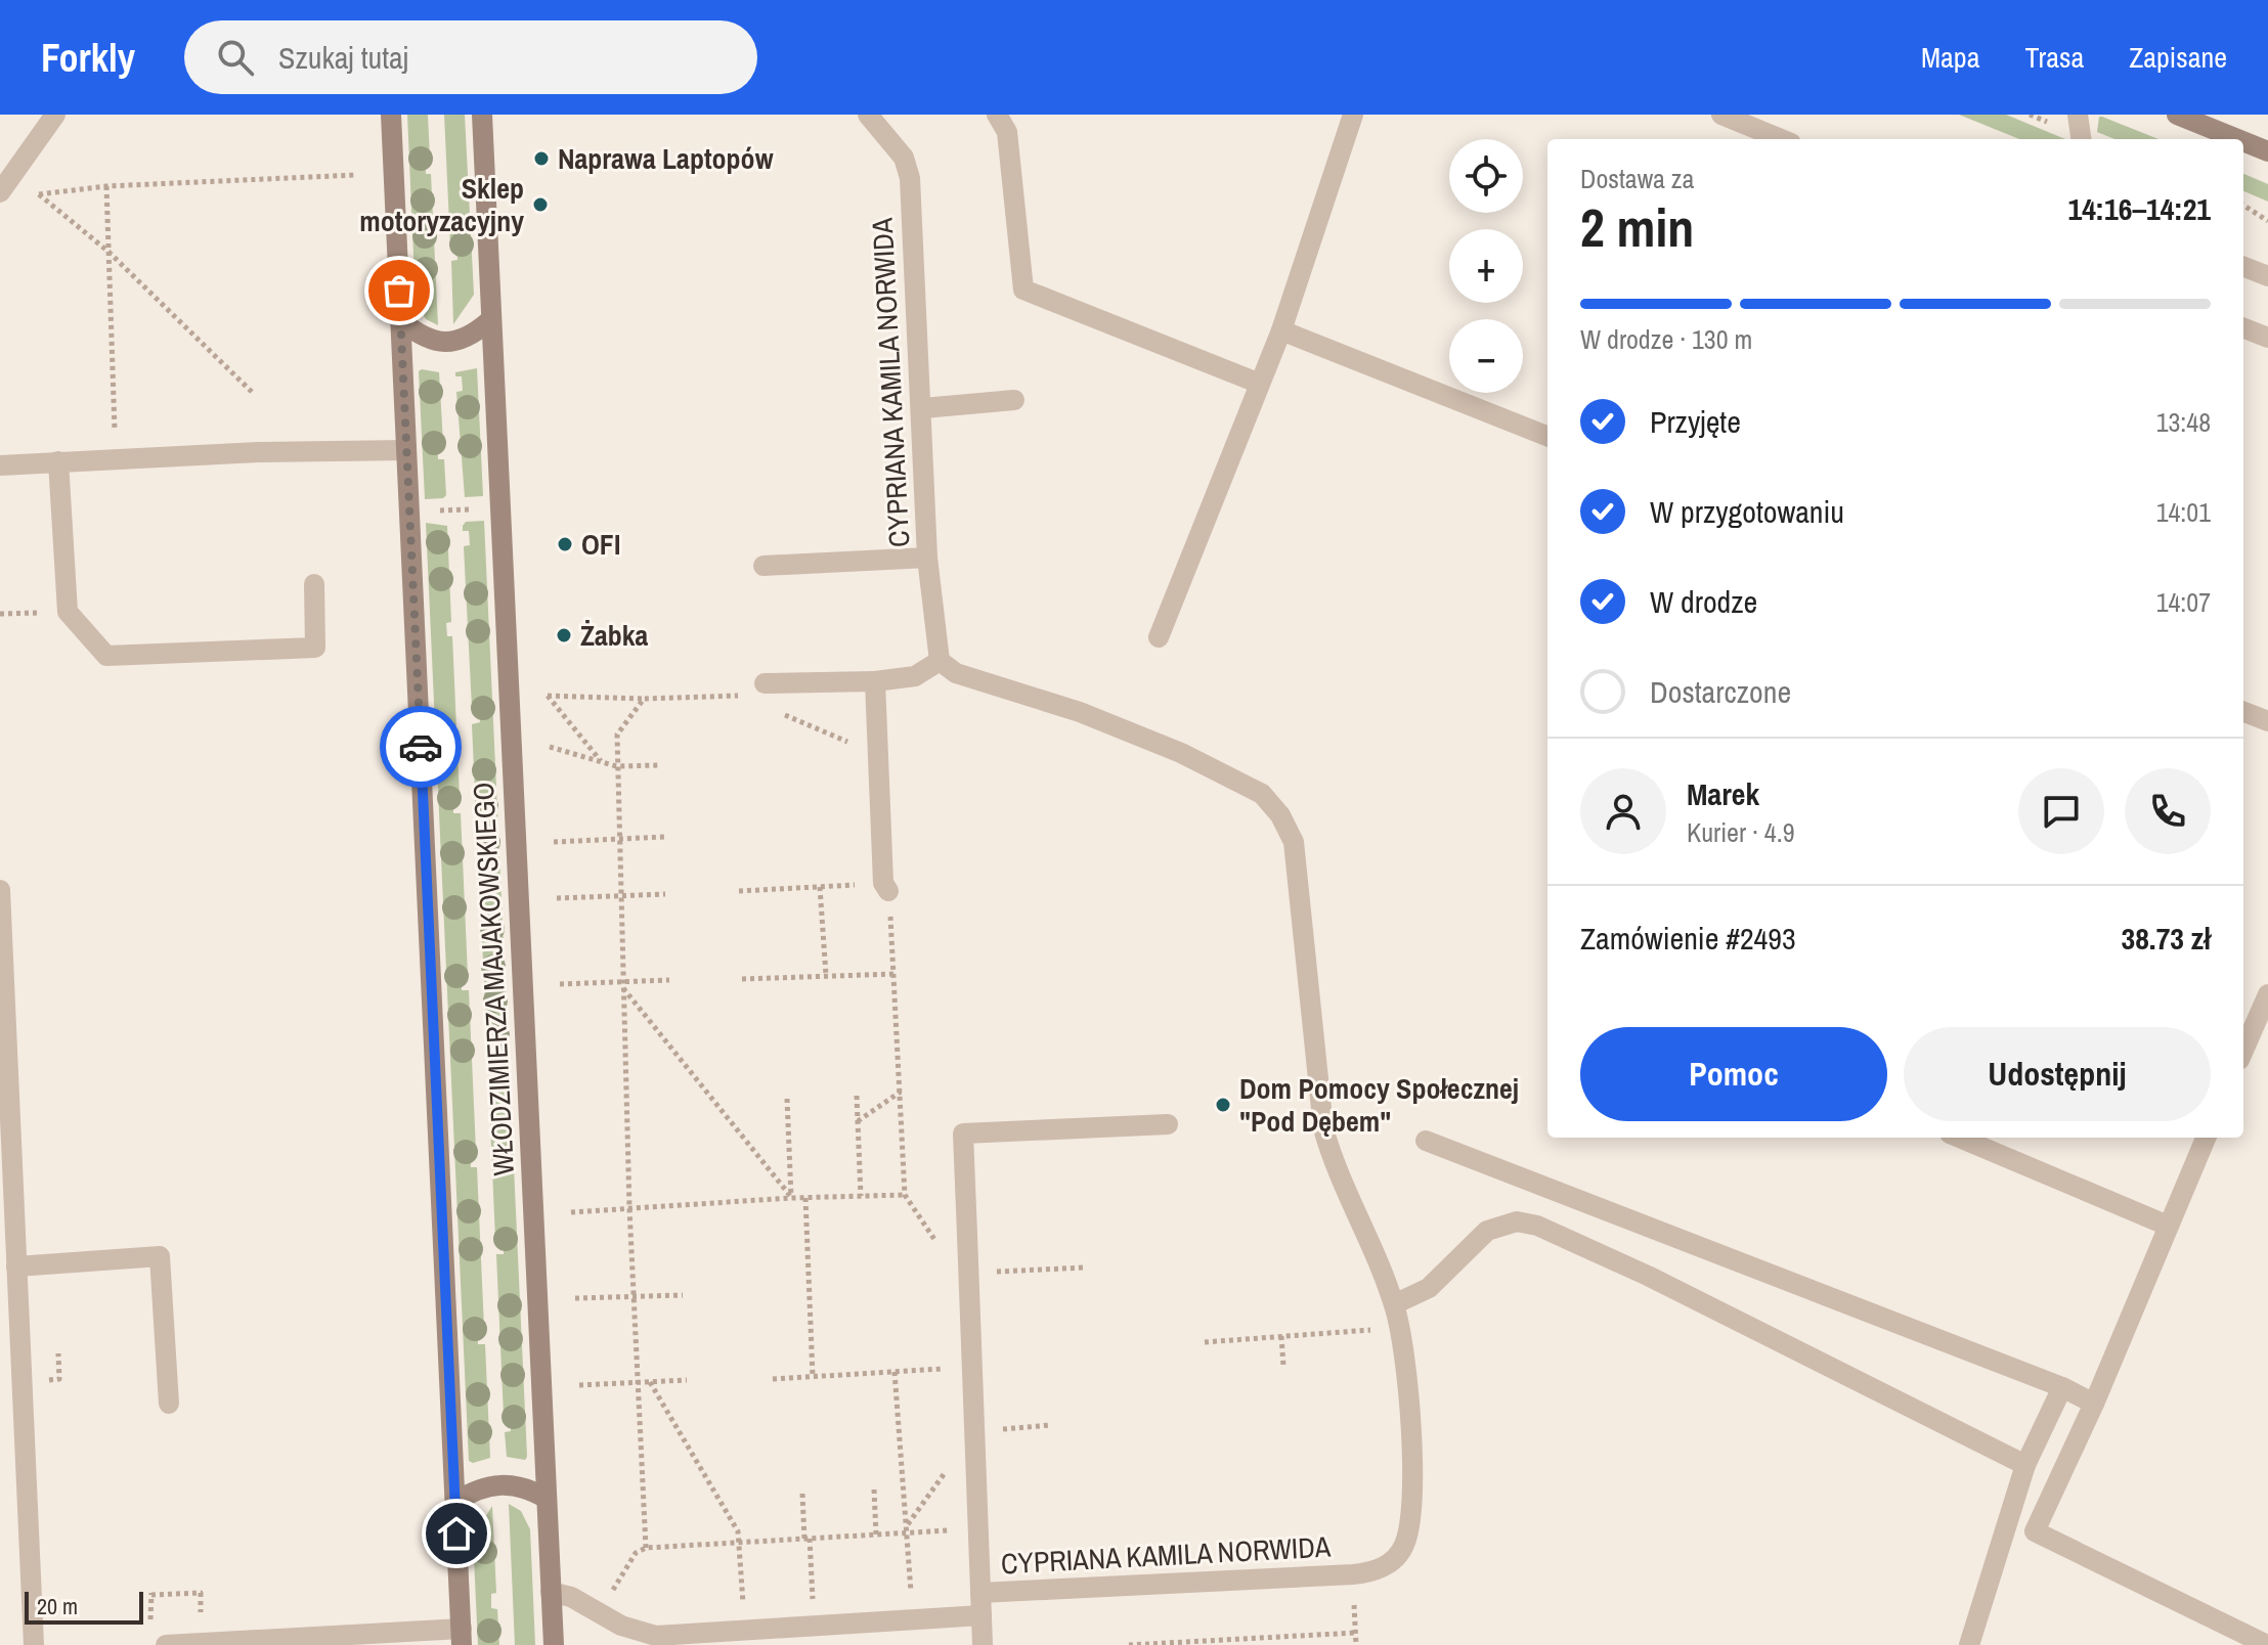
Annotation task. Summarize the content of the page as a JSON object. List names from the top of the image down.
{
  "streets": {
    "street": ["CYPRIANA KAMILA NORWIDA", "WŁODZIMIERZA MAJAKOWSKIEGO"]
  },
  "crossings": [
    ["CYPRIANA KAMILA NORWIDA", "WŁODZIMIERZA MAJAKOWSKIEGO"]
  ],
  "places": [
    "Naprawa Laptopów",
    "Sklep motoryzacyjny",
    "OFI",
    "Żabka",
    "Dom Pomocy Społecznej \"Pod Dębem\""
  ],
  "scale_bar": "20 m",
  "page": {
    "header": "Forkly",
    "search": "Szukaj tutaj",
    "nav": ["Mapa", "Trasa", "Zapisane"],
    "map_buttons": ["+", "−"],
    "heading": ["2 min", "Dostawa za", "14:16–14:21"],
    "panel": [
      "Marek",
      "Kurier · 4.9",
      "Zamówienie #2493",
      "38.73 zł"
    ],
    "bar": "W drodze · 130 m",
    "list": [
      ["Przyjęte", "13:48"],
      ["W przygotowaniu", "14:01"],
      ["W drodze", "14:07"],
      "Dostarczone"
    ],
    "buttons": ["Pomoc", "Udostępnij"],
    "scale": "20 m"
  }
}
